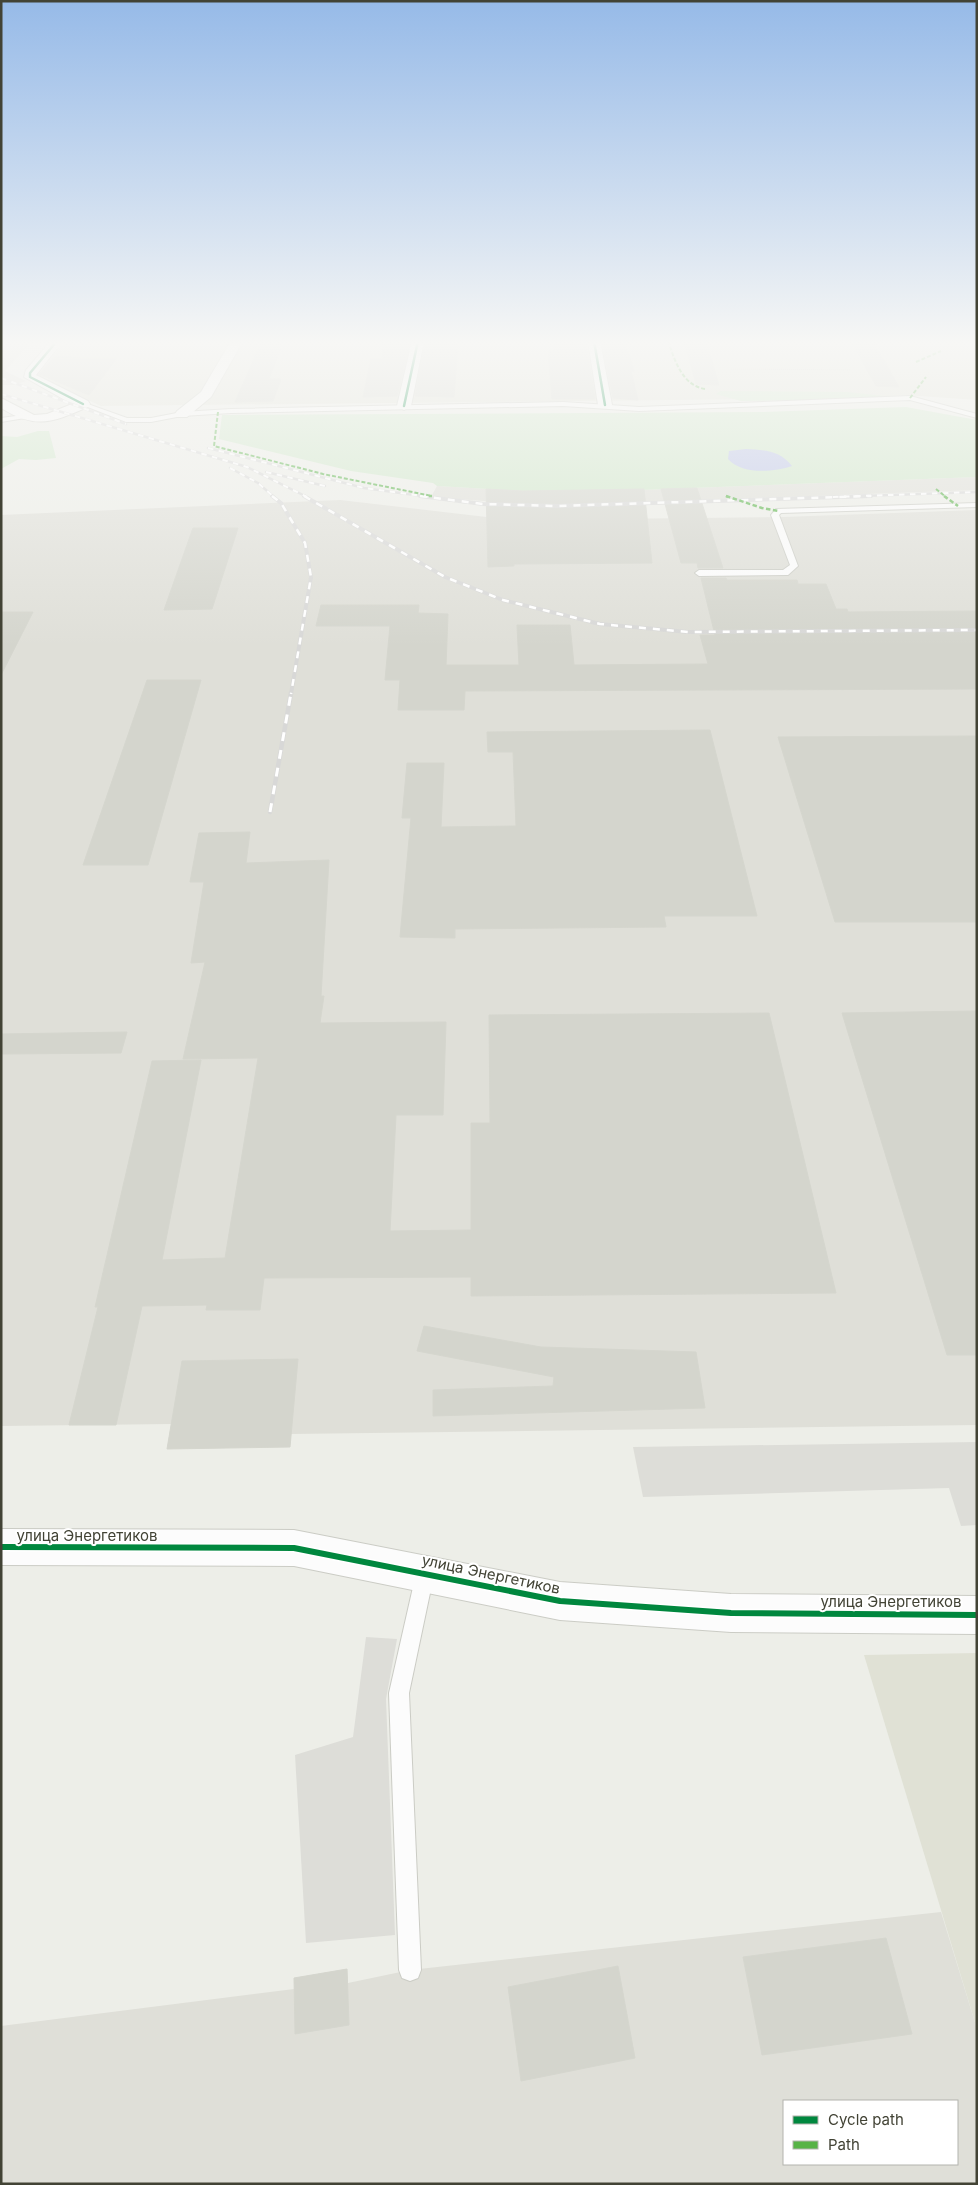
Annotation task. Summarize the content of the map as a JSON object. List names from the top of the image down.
{
  "streets": {
    "street": ["улица Энергетиков"]
  },
  "legend": ["Cycle path", "Path"]
}
